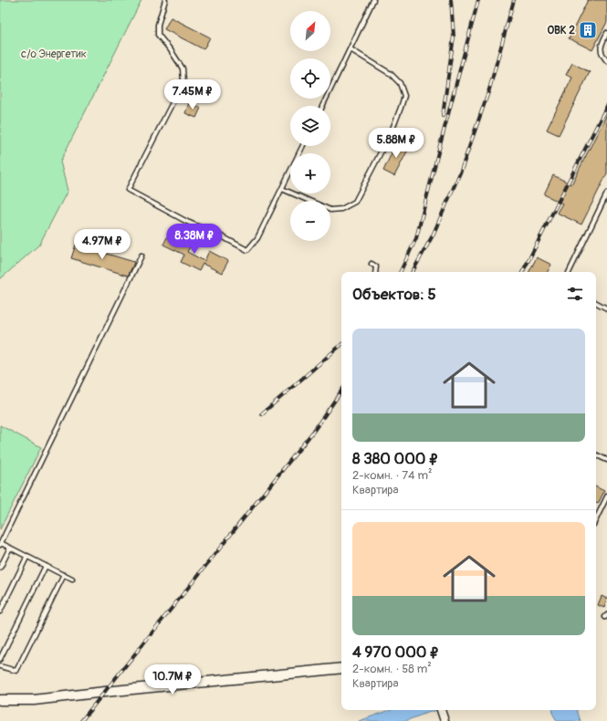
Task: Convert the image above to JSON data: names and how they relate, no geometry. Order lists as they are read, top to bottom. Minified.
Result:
{"parks":["с/о Энергетик"],"places":{"building":["ОВК 2"]},"north":"top right","page":{"map_buttons":["+","−"],"price":["7.45M ₽","5.88M ₽","8.38M ₽","4.97M ₽","10.7M ₽"],"heading":"Объектов: 5","list":[{"name":"8 380 000 ₽","note":"2-комн. · 74 m² · Квартира"},{"name":"4 970 000 ₽","note":"2-комн. · 58 m² · Квартира"}]}}
